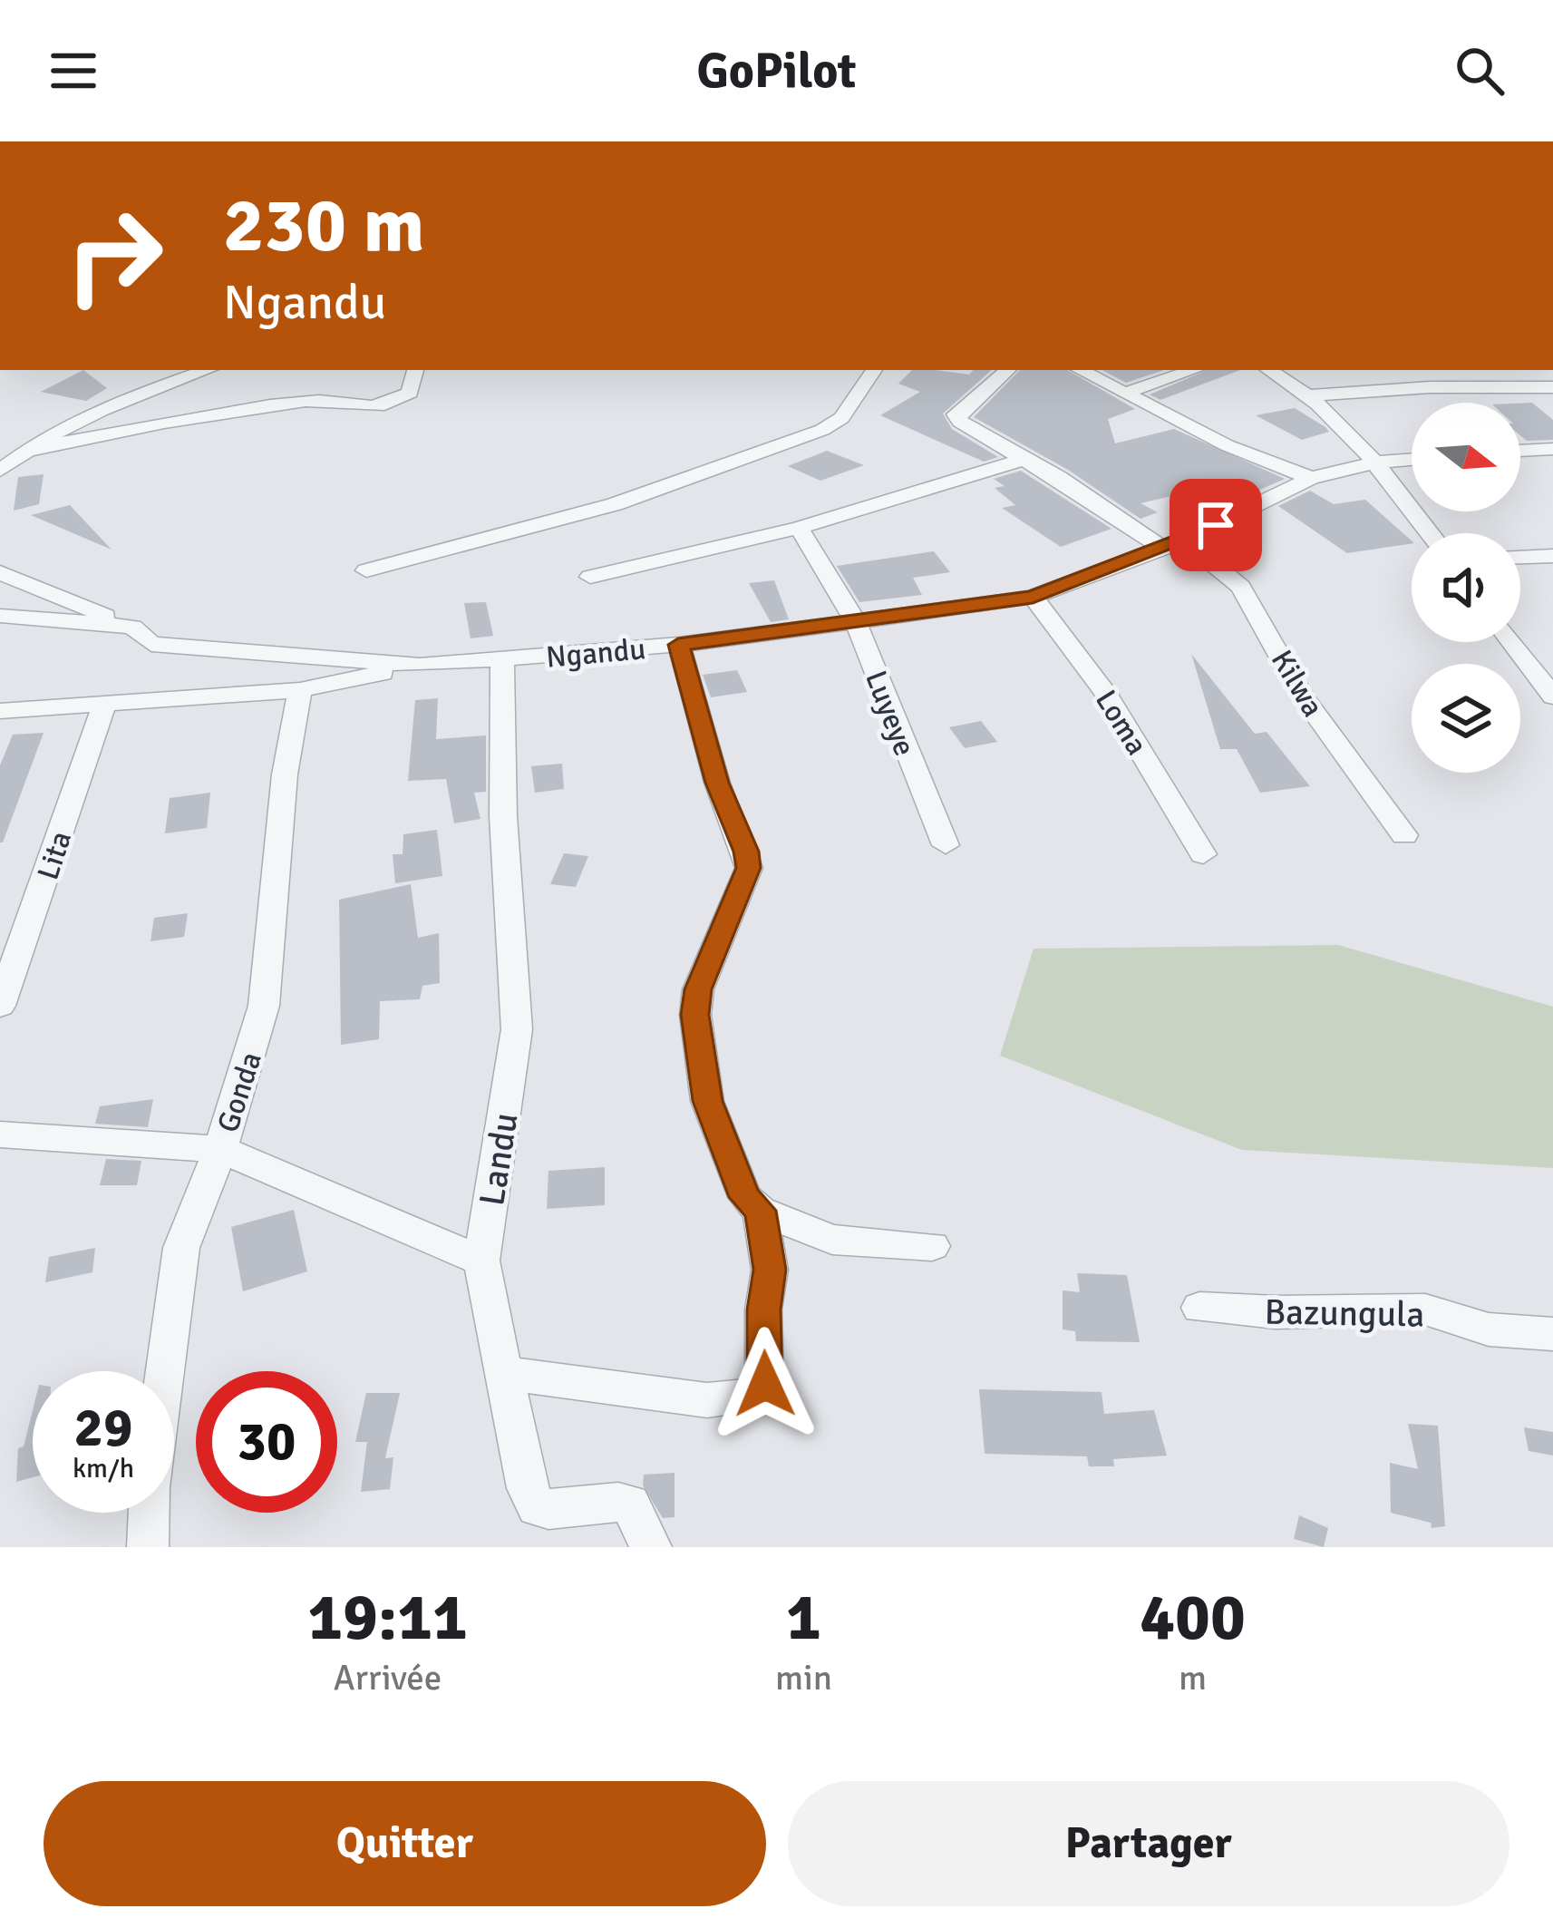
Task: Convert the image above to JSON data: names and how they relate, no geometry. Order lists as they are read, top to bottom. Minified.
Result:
{"streets":{"street":["Ngandu","Kilwa","Luyeye","Loma","Lita","Gonda","Landu","Bazungula"]},"crossings":[["Ngandu","Kilwa"],["Ngandu","Luyeye"],["Ngandu","Loma"],["Ngandu","Landu"]],"north":"right","page":{"header":"GoPilot","turn":["230 m","Ngandu"],"speed":"29 km/h","limit":"30","eta":["19:11","Arrivée","1","min","400","m"],"buttons":["Quitter","Partager"]}}
